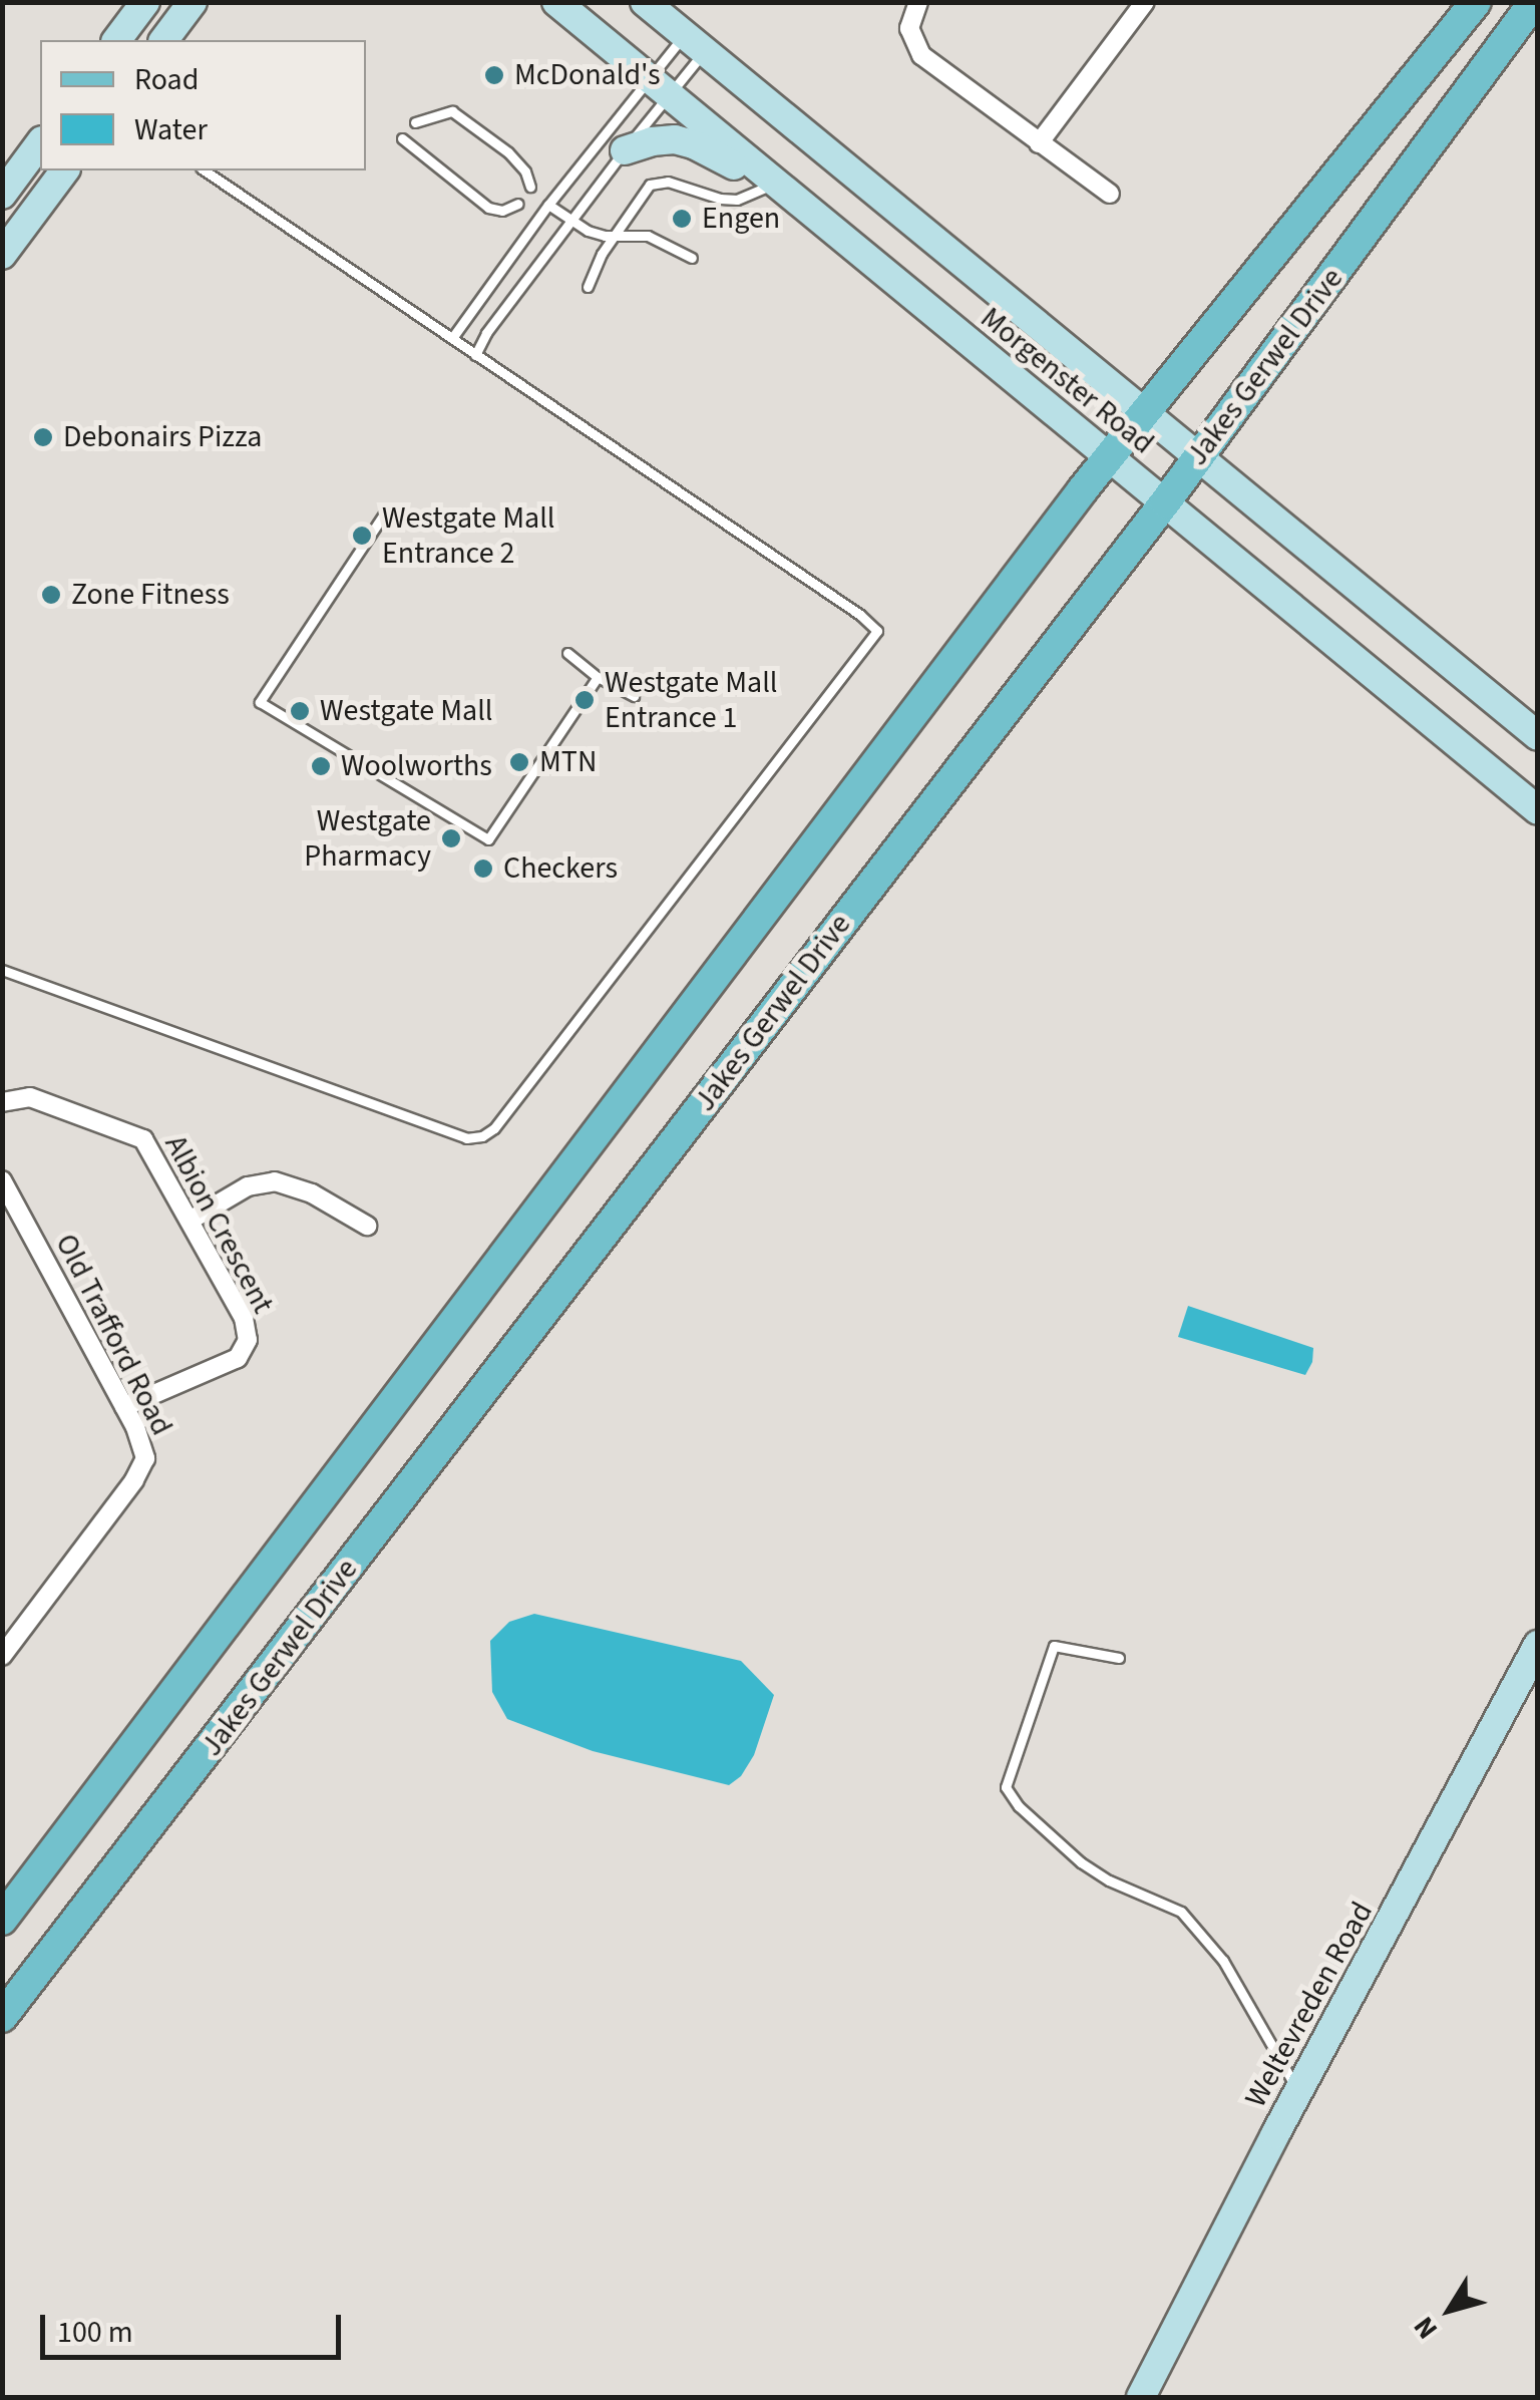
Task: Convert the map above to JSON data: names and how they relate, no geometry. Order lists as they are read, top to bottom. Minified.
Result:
{"streets":{"main road":["Jakes Gerwel Drive"],"street":["Morgenster Road","Albion Crescent","Old Trafford Road","Weltevreden Road"]},"crossings":[["Jakes Gerwel Drive","Morgenster Road"],["Albion Crescent","Old Trafford Road"]],"places":["McDonald's","Engen","Debonairs Pizza","Westgate Mall Entrance 2","Zone Fitness","Westgate Mall Entrance 1","Westgate Mall","MTN","Woolworths","Westgate Pharmacy","Checkers"],"legend":["Road","Water"],"scale_bar":"100 m","north":"bottom left"}
